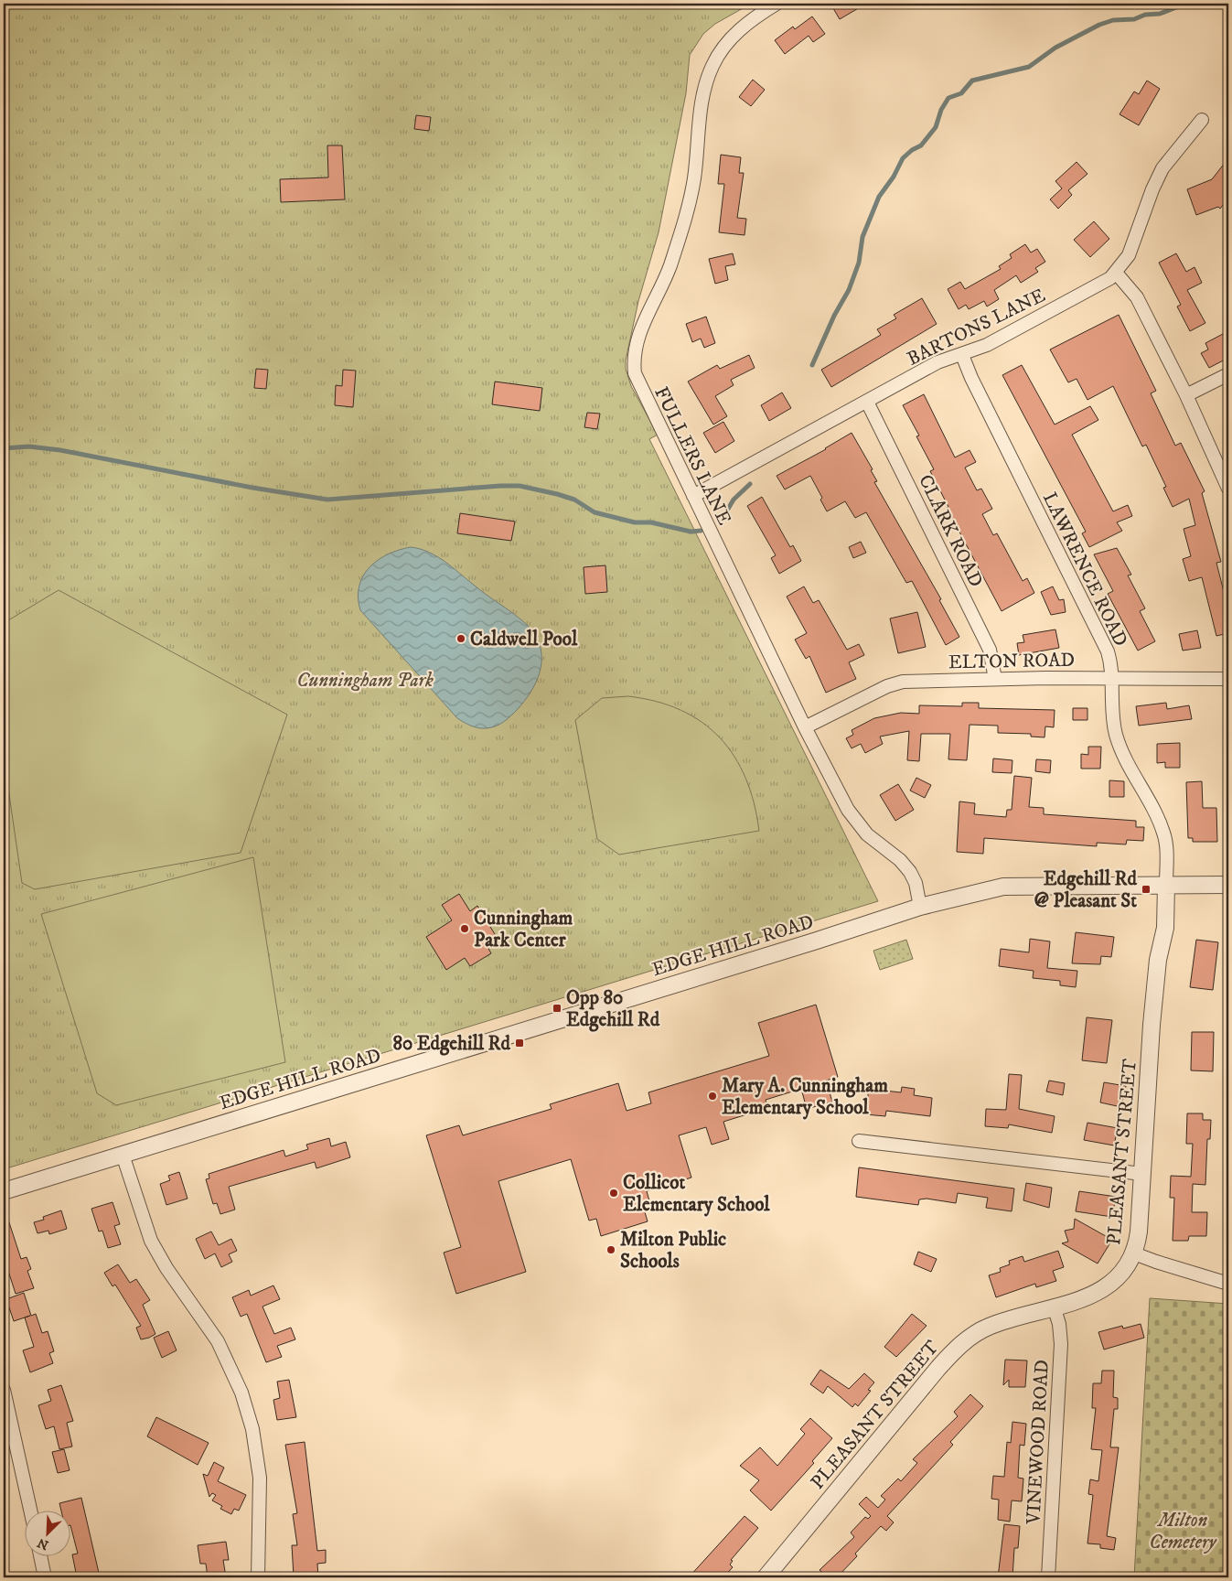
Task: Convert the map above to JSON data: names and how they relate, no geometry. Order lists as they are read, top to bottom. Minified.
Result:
{"streets":{"street":["BARTONS LANE","FULLERS LANE","CLARK ROAD","LAWRENCE ROAD","ELTON ROAD","EDGE HILL ROAD","PLEASANT STREET","VINEWOOD ROAD"]},"crossings":[["BARTONS LANE","FULLERS LANE"],["BARTONS LANE","CLARK ROAD"],["BARTONS LANE","LAWRENCE ROAD"],["FULLERS LANE","ELTON ROAD"],["FULLERS LANE","EDGE HILL ROAD"],["CLARK ROAD","ELTON ROAD"],["LAWRENCE ROAD","ELTON ROAD"],["LAWRENCE ROAD","EDGE HILL ROAD"],["LAWRENCE ROAD","PLEASANT STREET"],["EDGE HILL ROAD","PLEASANT STREET"],["PLEASANT STREET","VINEWOOD ROAD"]],"parks":["Cunningham Park","Milton Cemetery"],"places":{"other":["Caldwell Pool","Cunningham Park Center","Mary A. Cunningham Elementary School","Collicot Elementary School","Milton Public Schools"],"transit":["Edgehill Rd @ Pleasant St","Opp 80 Edgehill Rd","80 Edgehill Rd"]},"north":"bottom left"}
